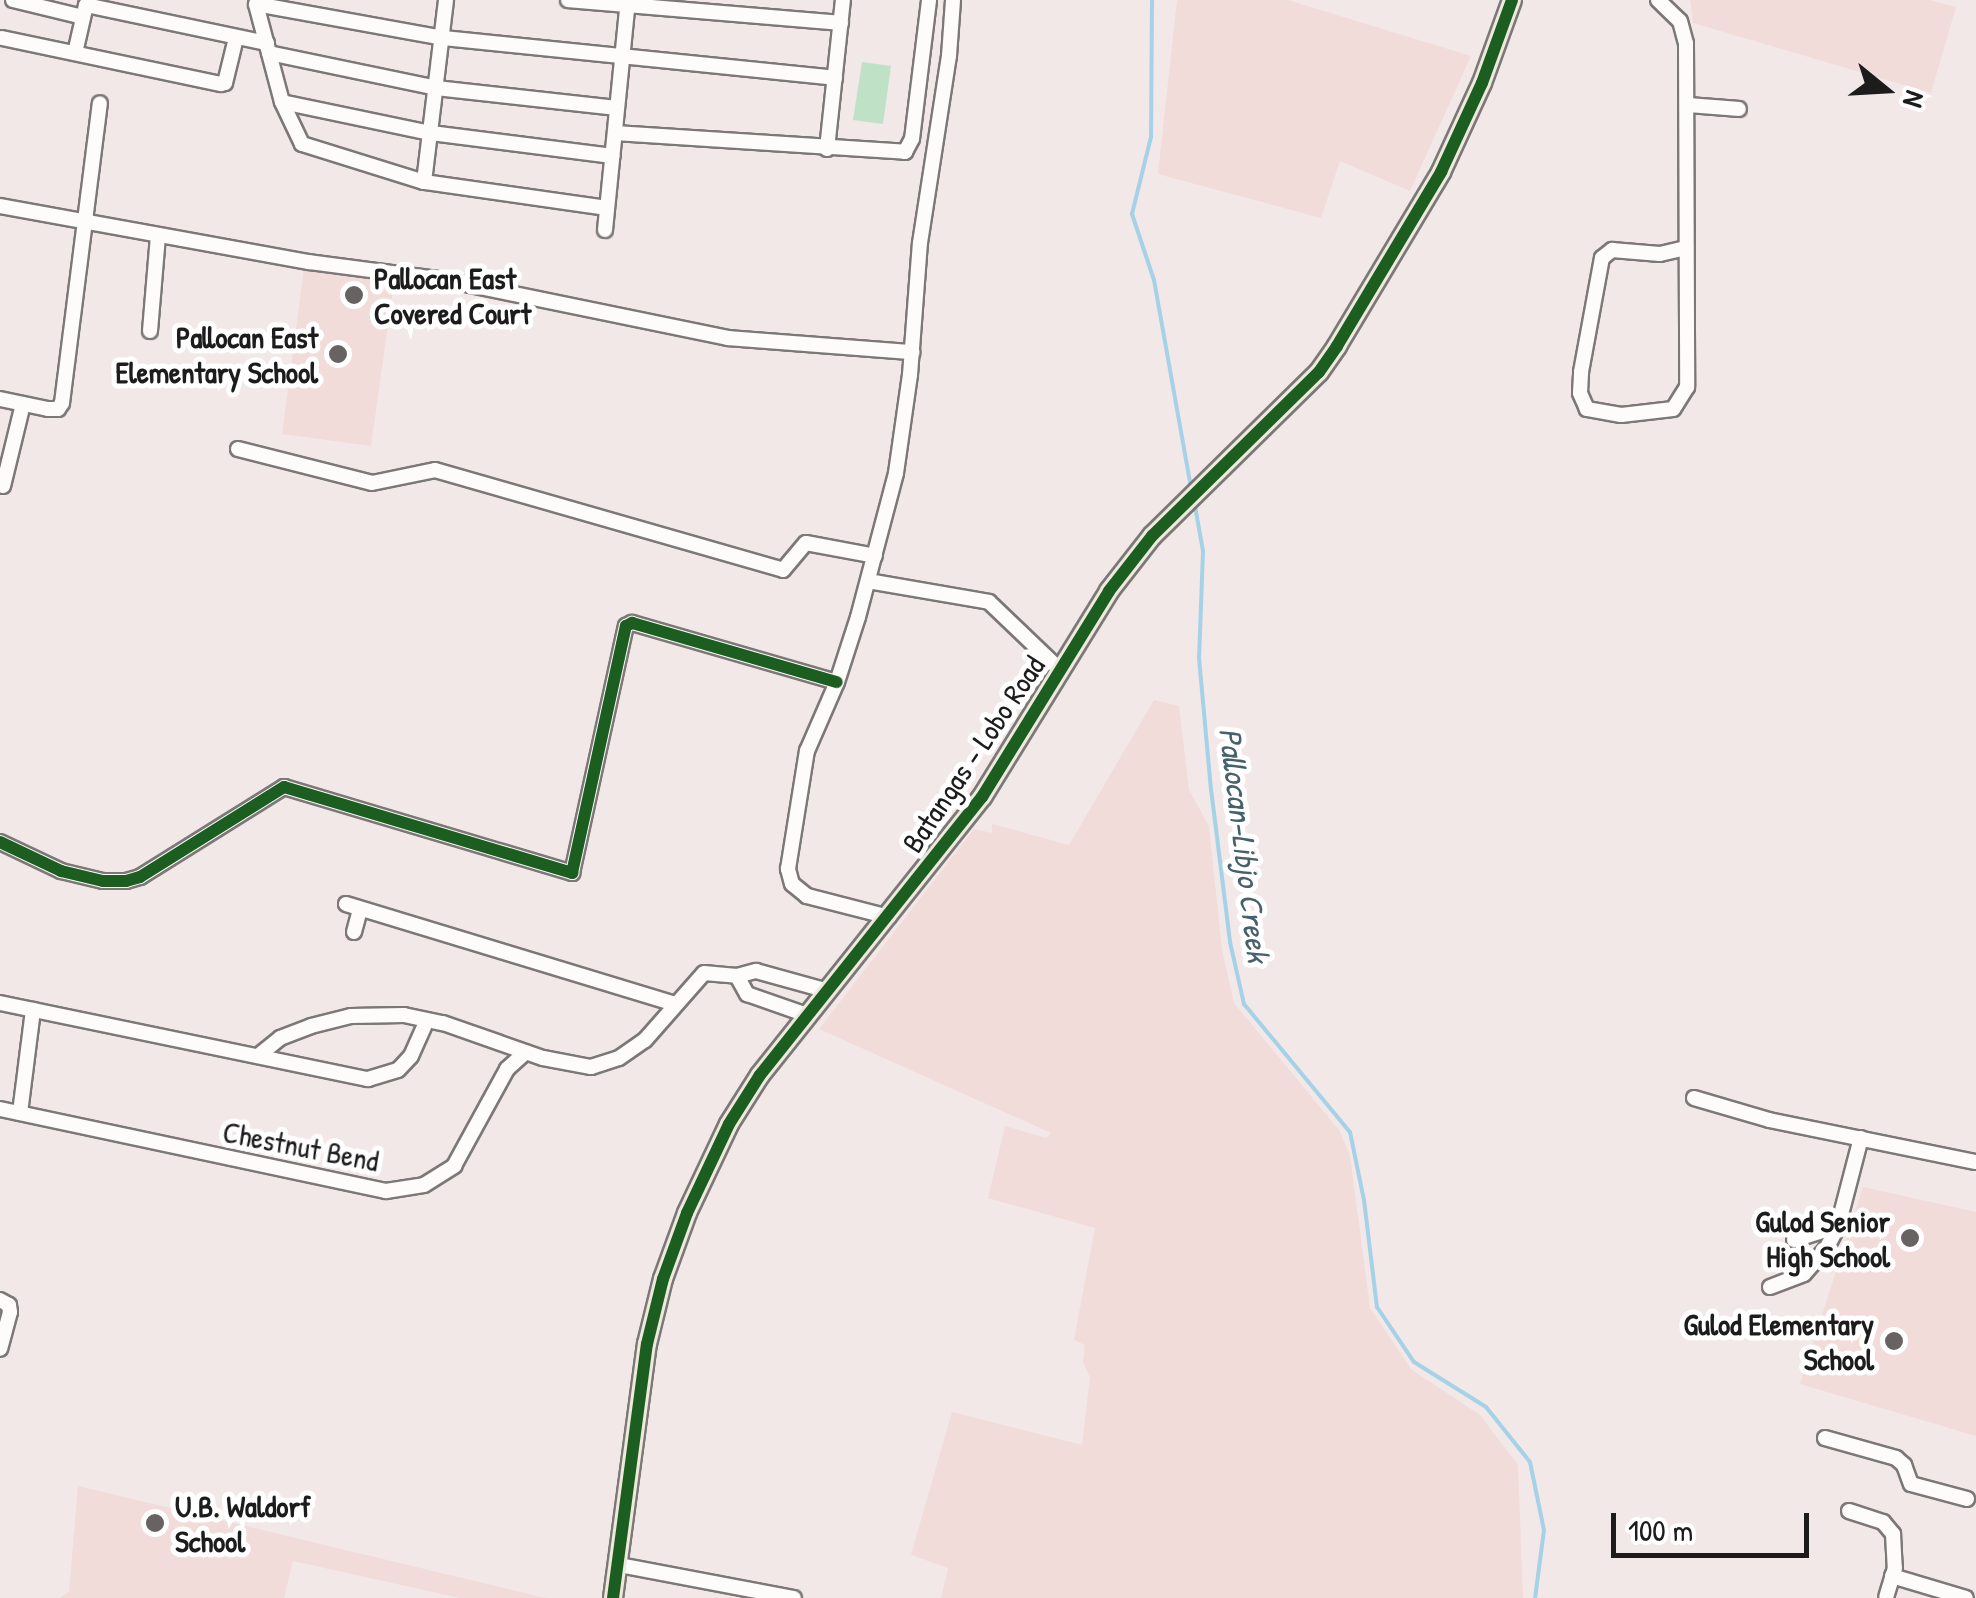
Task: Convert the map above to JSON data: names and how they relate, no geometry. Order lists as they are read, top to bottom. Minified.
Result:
{"streets":{"main road":["Batangas - Lobo Road"],"street":["Chestnut Bend"]},"water":["Pallocan-Libjo Creek"],"places":["Pallocan East Covered Court","Pallocan East Elementary School","Gulod Senior High School","Gulod Elementary School","U.B. Waldorf School"],"scale_bar":"100 m","north":"right"}
